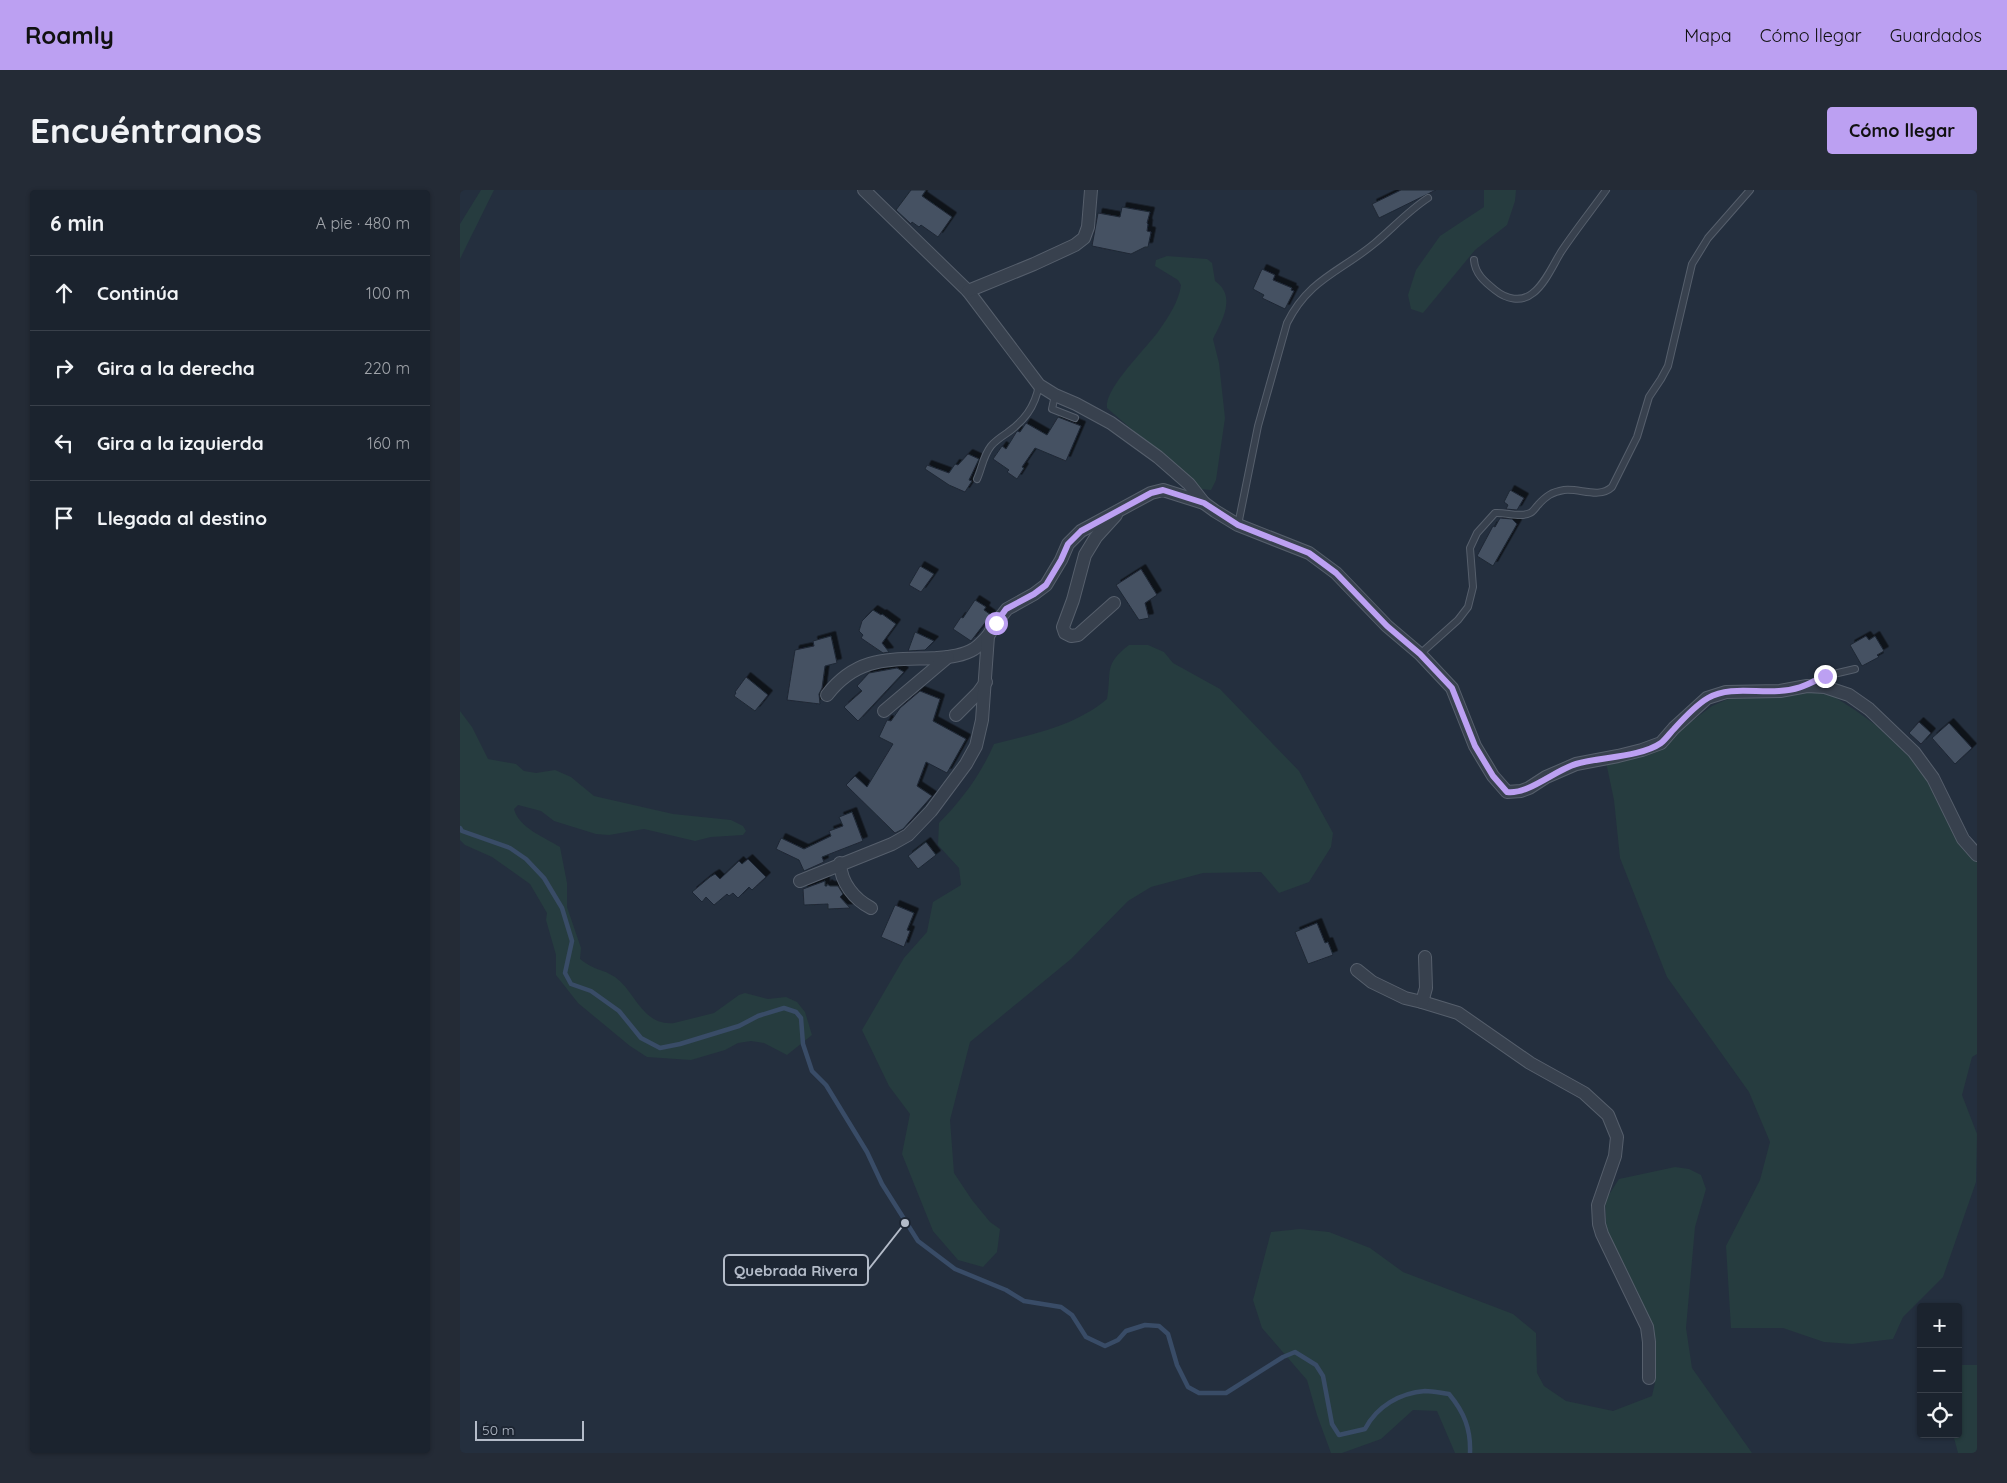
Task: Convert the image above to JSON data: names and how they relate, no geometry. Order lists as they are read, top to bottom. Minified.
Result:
{"places":["Quebrada Rivera"],"scale_bar":"50 m","page":{"header":"Roamly","nav":["Mapa","Cómo llegar","Guardados"],"buttons":"Cómo llegar","title":"Encuéntranos","heading":["6 min","A pie · 480 m"],"list":[["Continúa","100 m"],["Gira a la derecha","220 m"],["Gira a la izquierda","160 m"],"Llegada al destino"],"map_buttons":["+","−"],"scale":"50 m"}}
